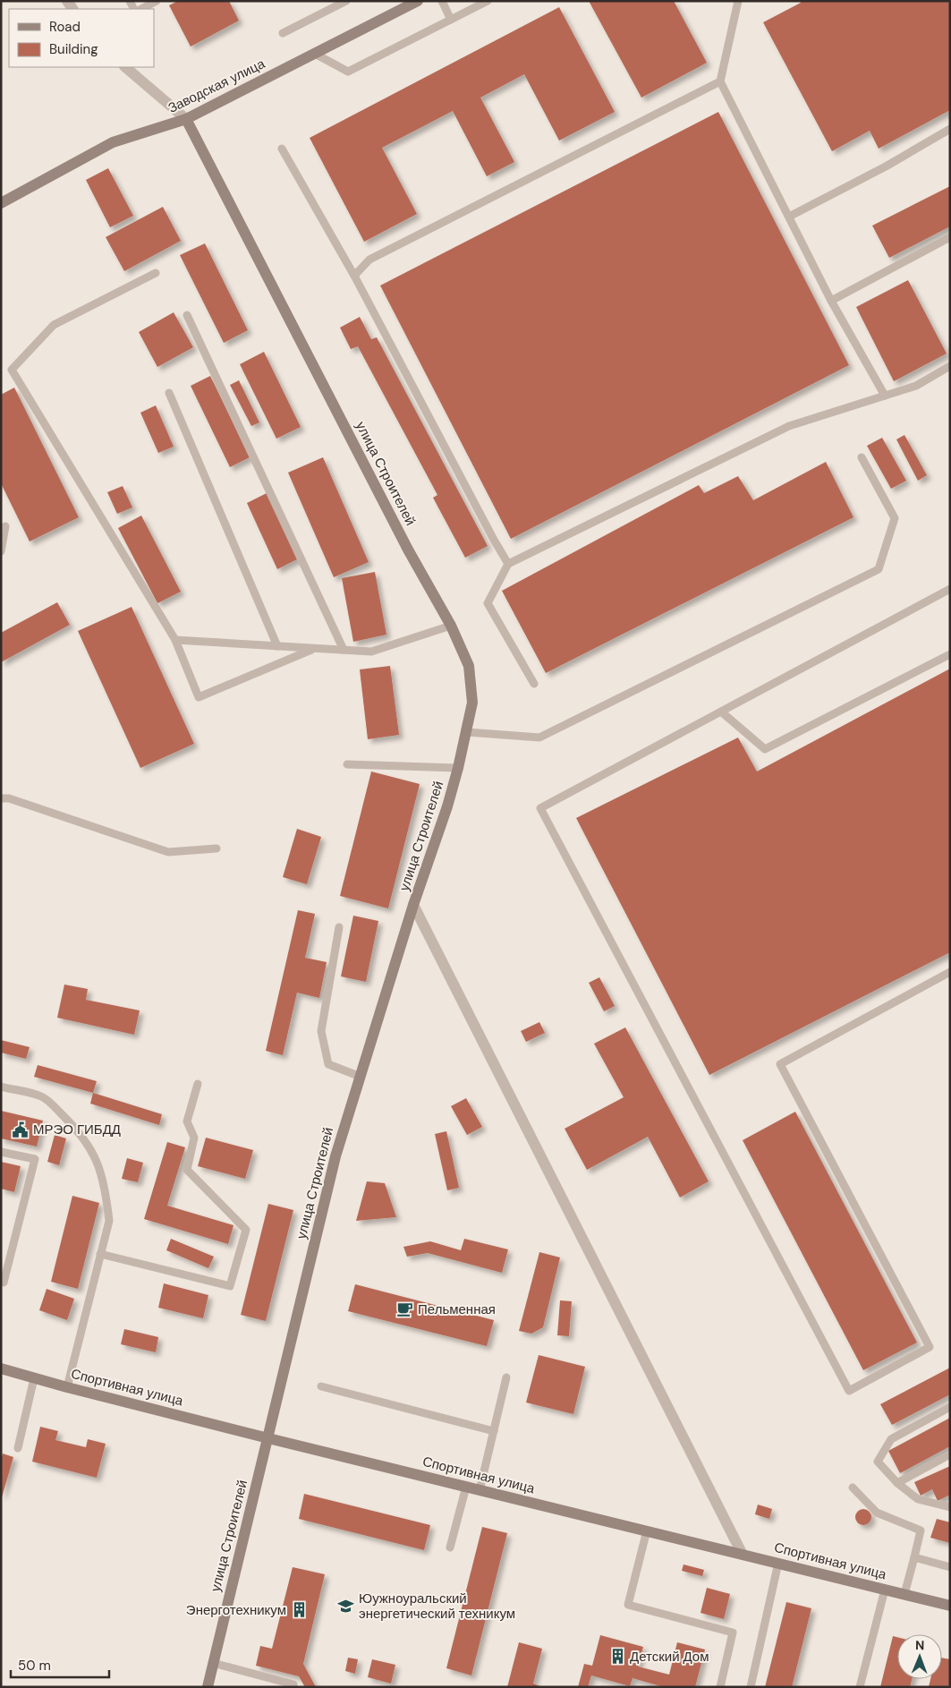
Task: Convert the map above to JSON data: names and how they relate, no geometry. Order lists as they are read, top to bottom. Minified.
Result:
{"streets":{"street":["Заводская улица","улица Строителей","Спортивная улица"]},"crossings":[["Заводская улица","улица Строителей"],["улица Строителей","Спортивная улица"]],"places":{"public building":["МРЭО ГИБДД"],"cafe":["Пельменная"],"school or university":["Юужноуральский энергетический техникум"],"building":["Энерготехникум","Детский Дом"]},"legend":["Road","Building"],"scale_bar":"50 m","north":"top"}
